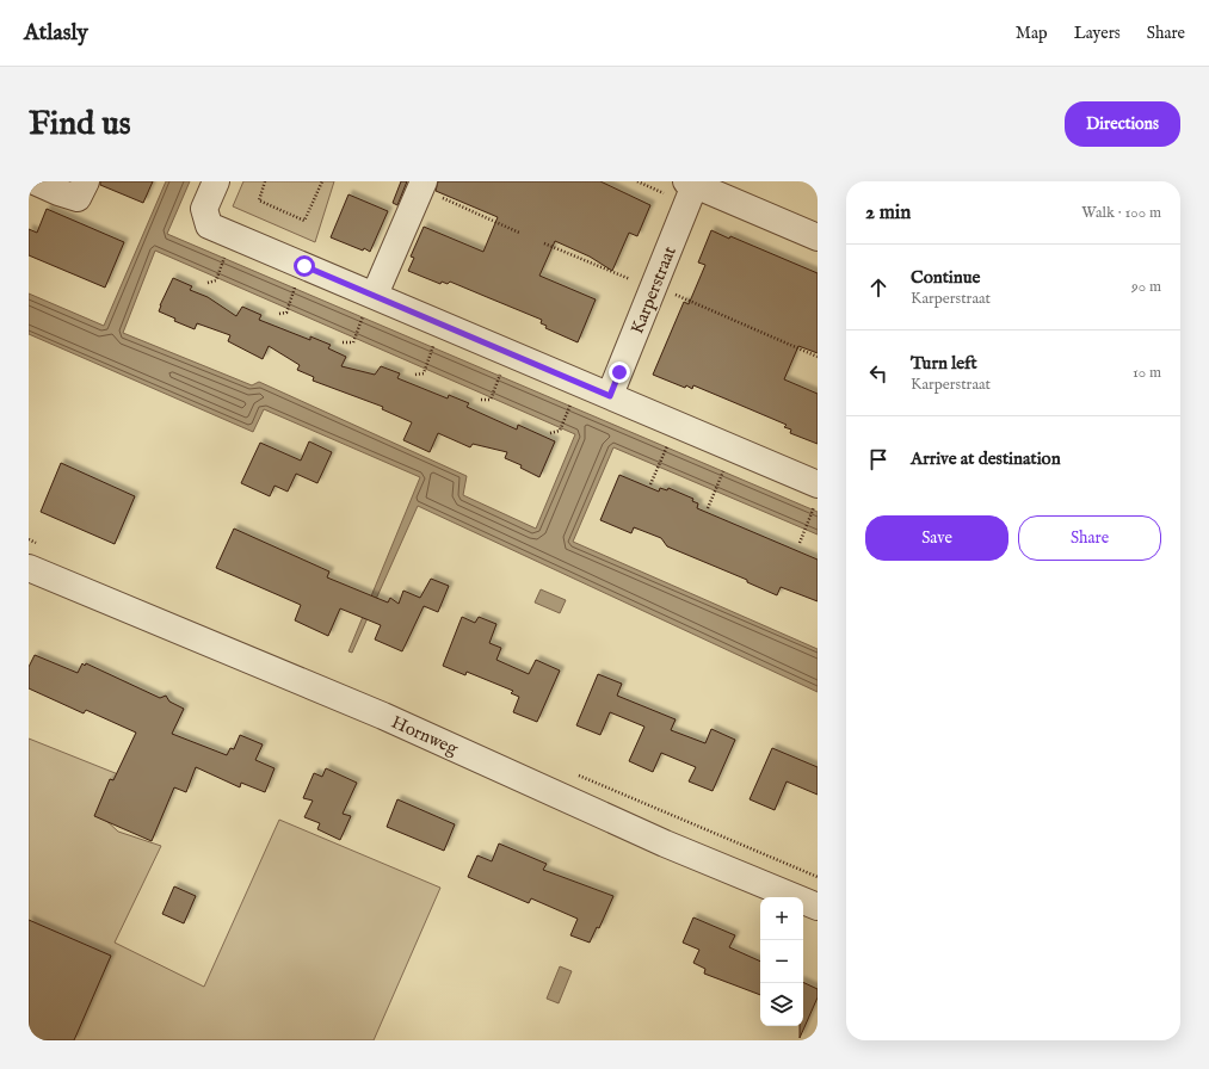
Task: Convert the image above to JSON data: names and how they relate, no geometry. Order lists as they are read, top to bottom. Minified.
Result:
{"streets":{"street":["Karperstraat","Hornweg"]},"page":{"header":"Atlasly","nav":["Map","Layers","Share"],"buttons":["Directions",["Save","Share"]],"title":"Find us","heading":["2 min","Walk · 100 m"],"list":[["Continue","Karperstraat","90 m"],["Turn left","Karperstraat","10 m"],"Arrive at destination"],"map_buttons":["+","−"]}}
